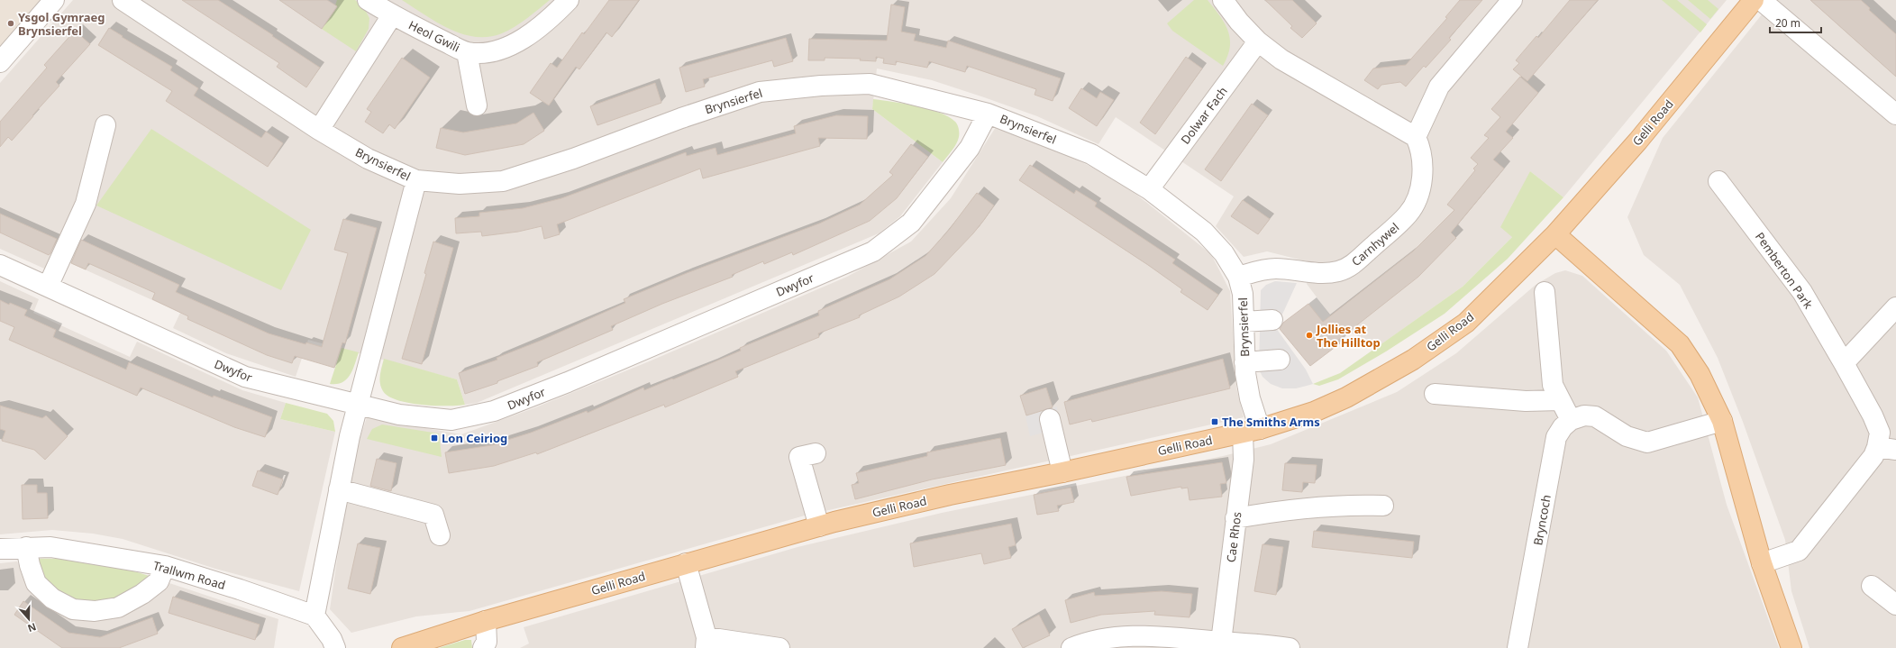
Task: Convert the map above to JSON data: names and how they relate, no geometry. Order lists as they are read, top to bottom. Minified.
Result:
{"streets":{"main road":["Gelli Road"],"street":["Heol Gwili","Brynsierfel","Dolwar Fach","Carnhywel","Pemberton Park","Dwyfor","Bryncoch","Cae Rhos","Trallwm Road"]},"crossings":[["Brynsierfel","Dolwar Fach"],["Brynsierfel","Gelli Road"],["Brynsierfel","Carnhywel"],["Brynsierfel","Dwyfor"],["Brynsierfel","Cae Rhos"],["Gelli Road","Cae Rhos"]],"places":{"other":["Ysgol Gymraeg Brynsierfel","Jollies at The Hilltop"],"transit":["The Smiths Arms","Lon Ceiriog"]},"scale_bar":"20 m","north":"bottom"}
